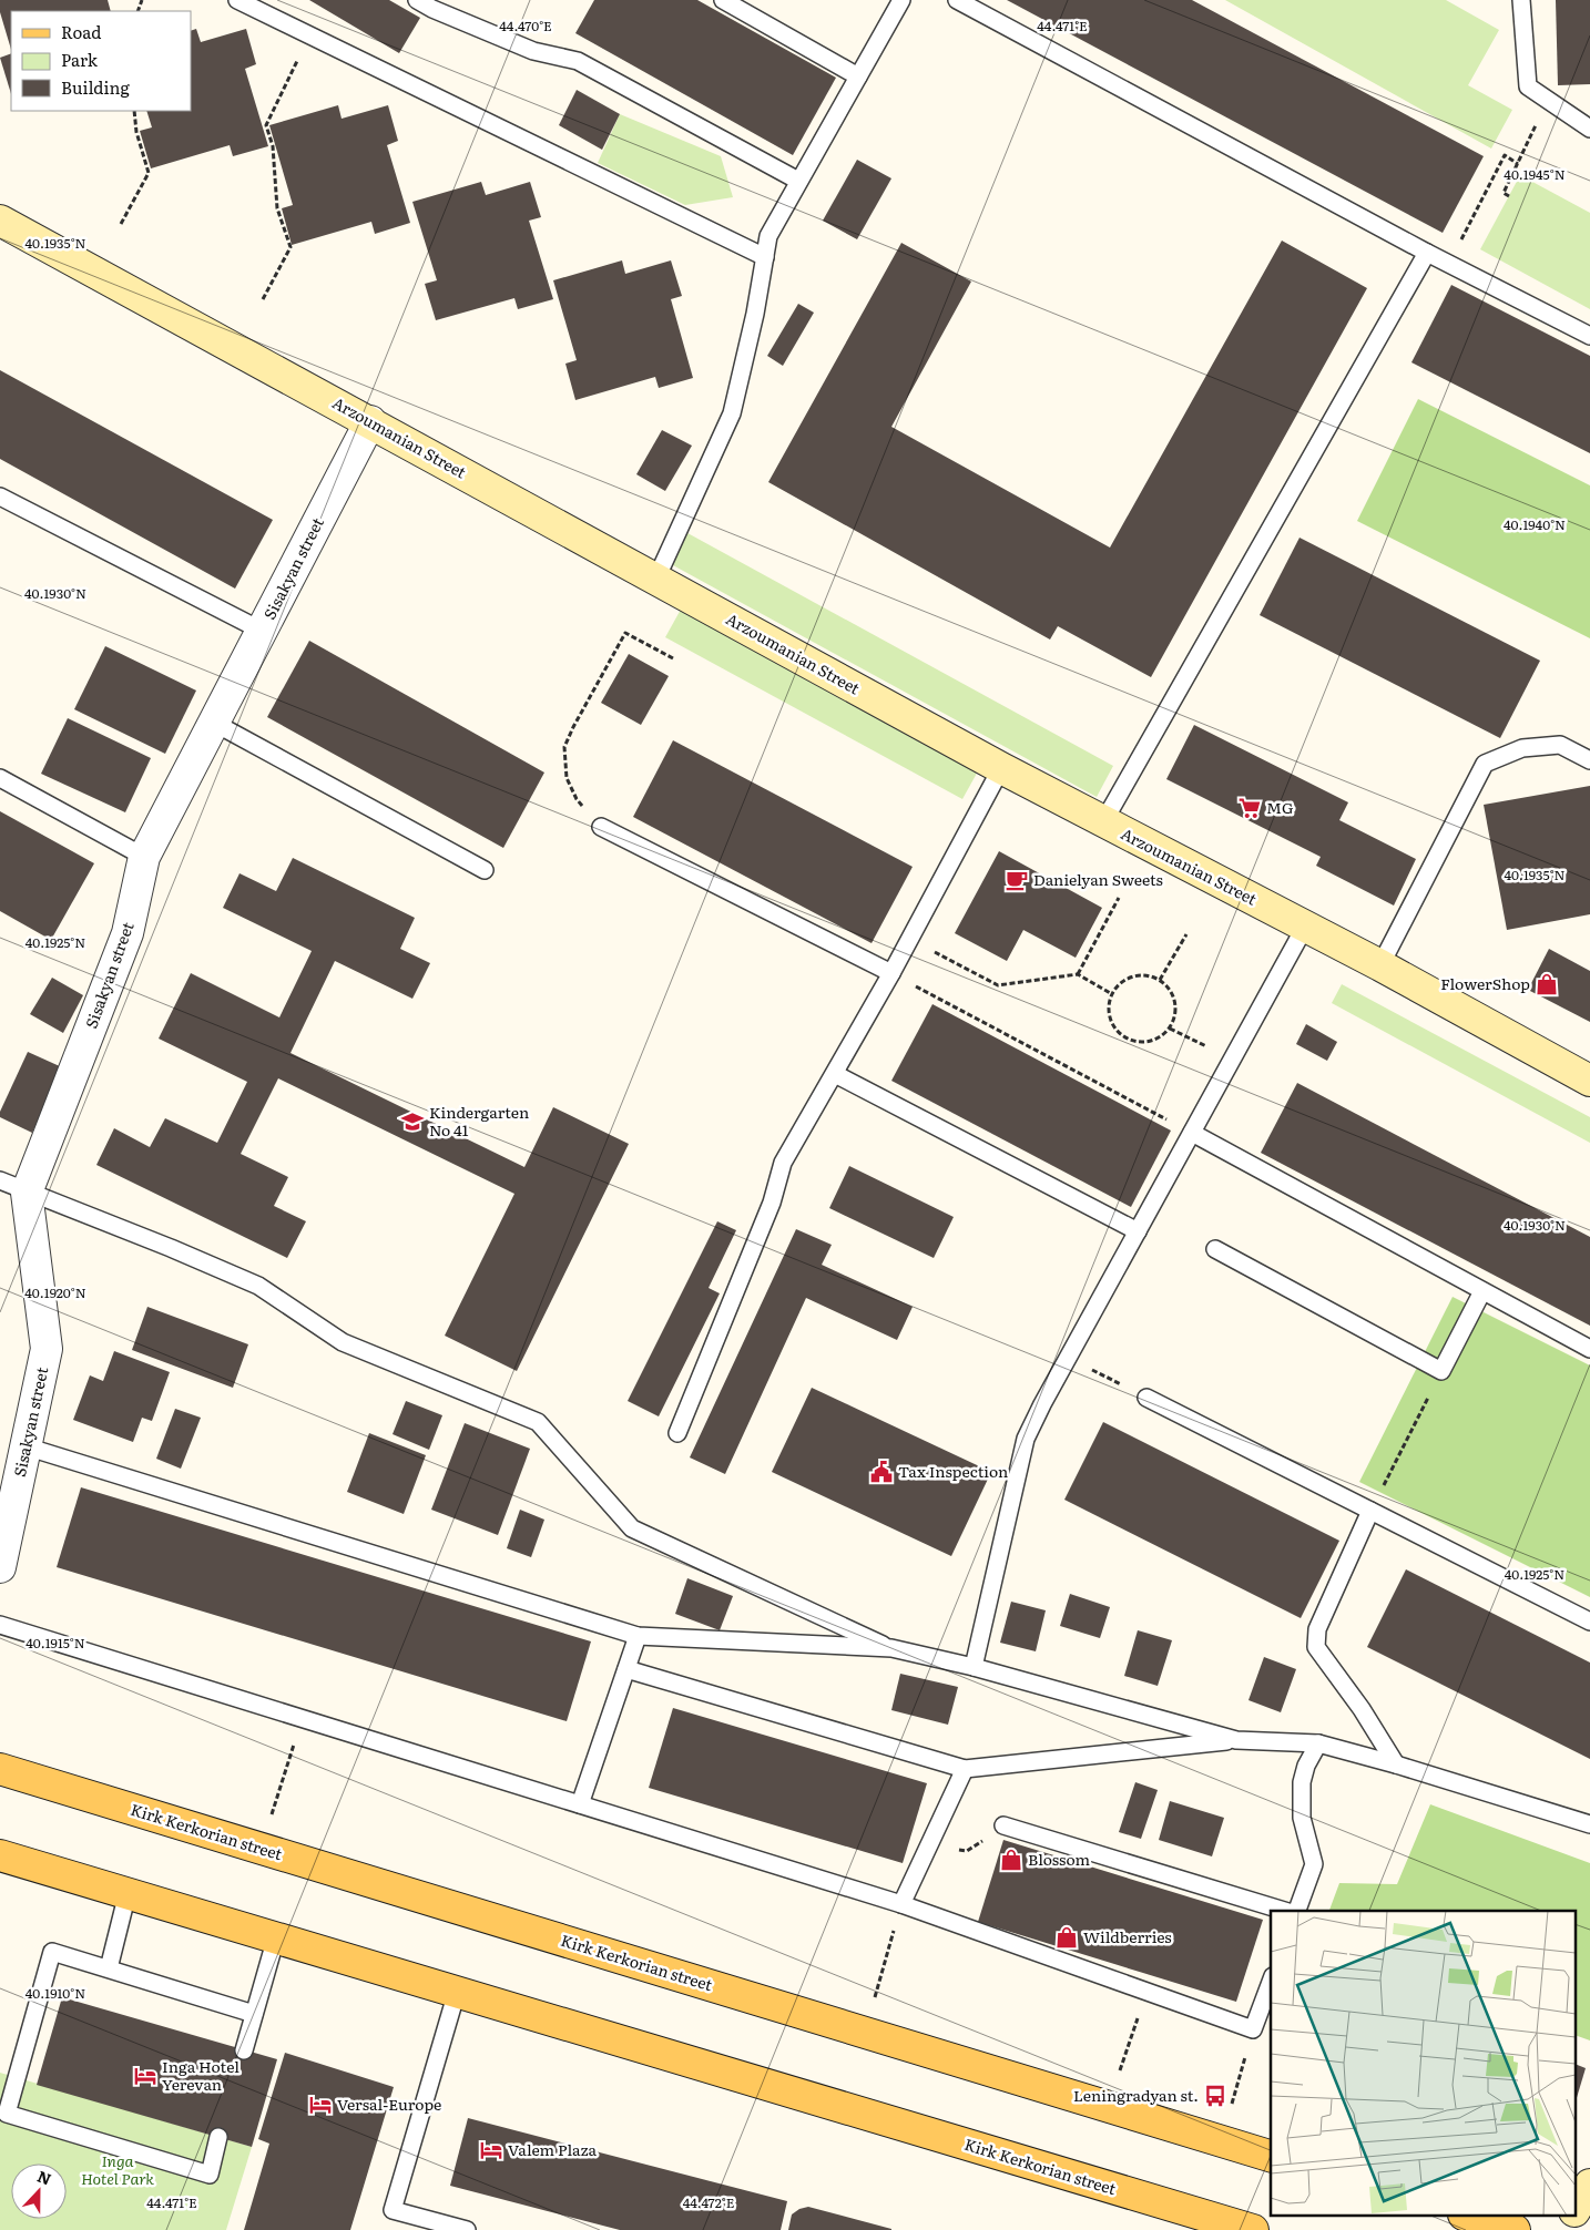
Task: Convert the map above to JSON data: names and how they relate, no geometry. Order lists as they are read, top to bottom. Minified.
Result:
{"streets":{"main road":["Arzoumanian Street","Kirk Kerkorian street"],"street":["Sisakyan street"]},"crossings":[["Arzoumanian Street","Sisakyan street"]],"parks":["Inga Hotel Park"],"places":{"supermarket":["MG"],"cafe":["Danielyan Sweets"],"shop":["FlowerShop","Blossom","Wildberries"],"school or university":["Kindergarten No 41"],"public building":["Tax Inspection"],"hotel":["Inga Hotel Yerevan","Versal-Europe","Valem Plaza"],"bus stop":["Leningradyan st."]},"legend":["Road","Park","Building"],"north":"top","coordinates":["44.471°E","44.470°E","40.1945°N","40.1935°N","40.1940°N","40.1930°N","40.1925°N","40.1920°N","40.1915°N","40.1910°N","44.472°E"]}
